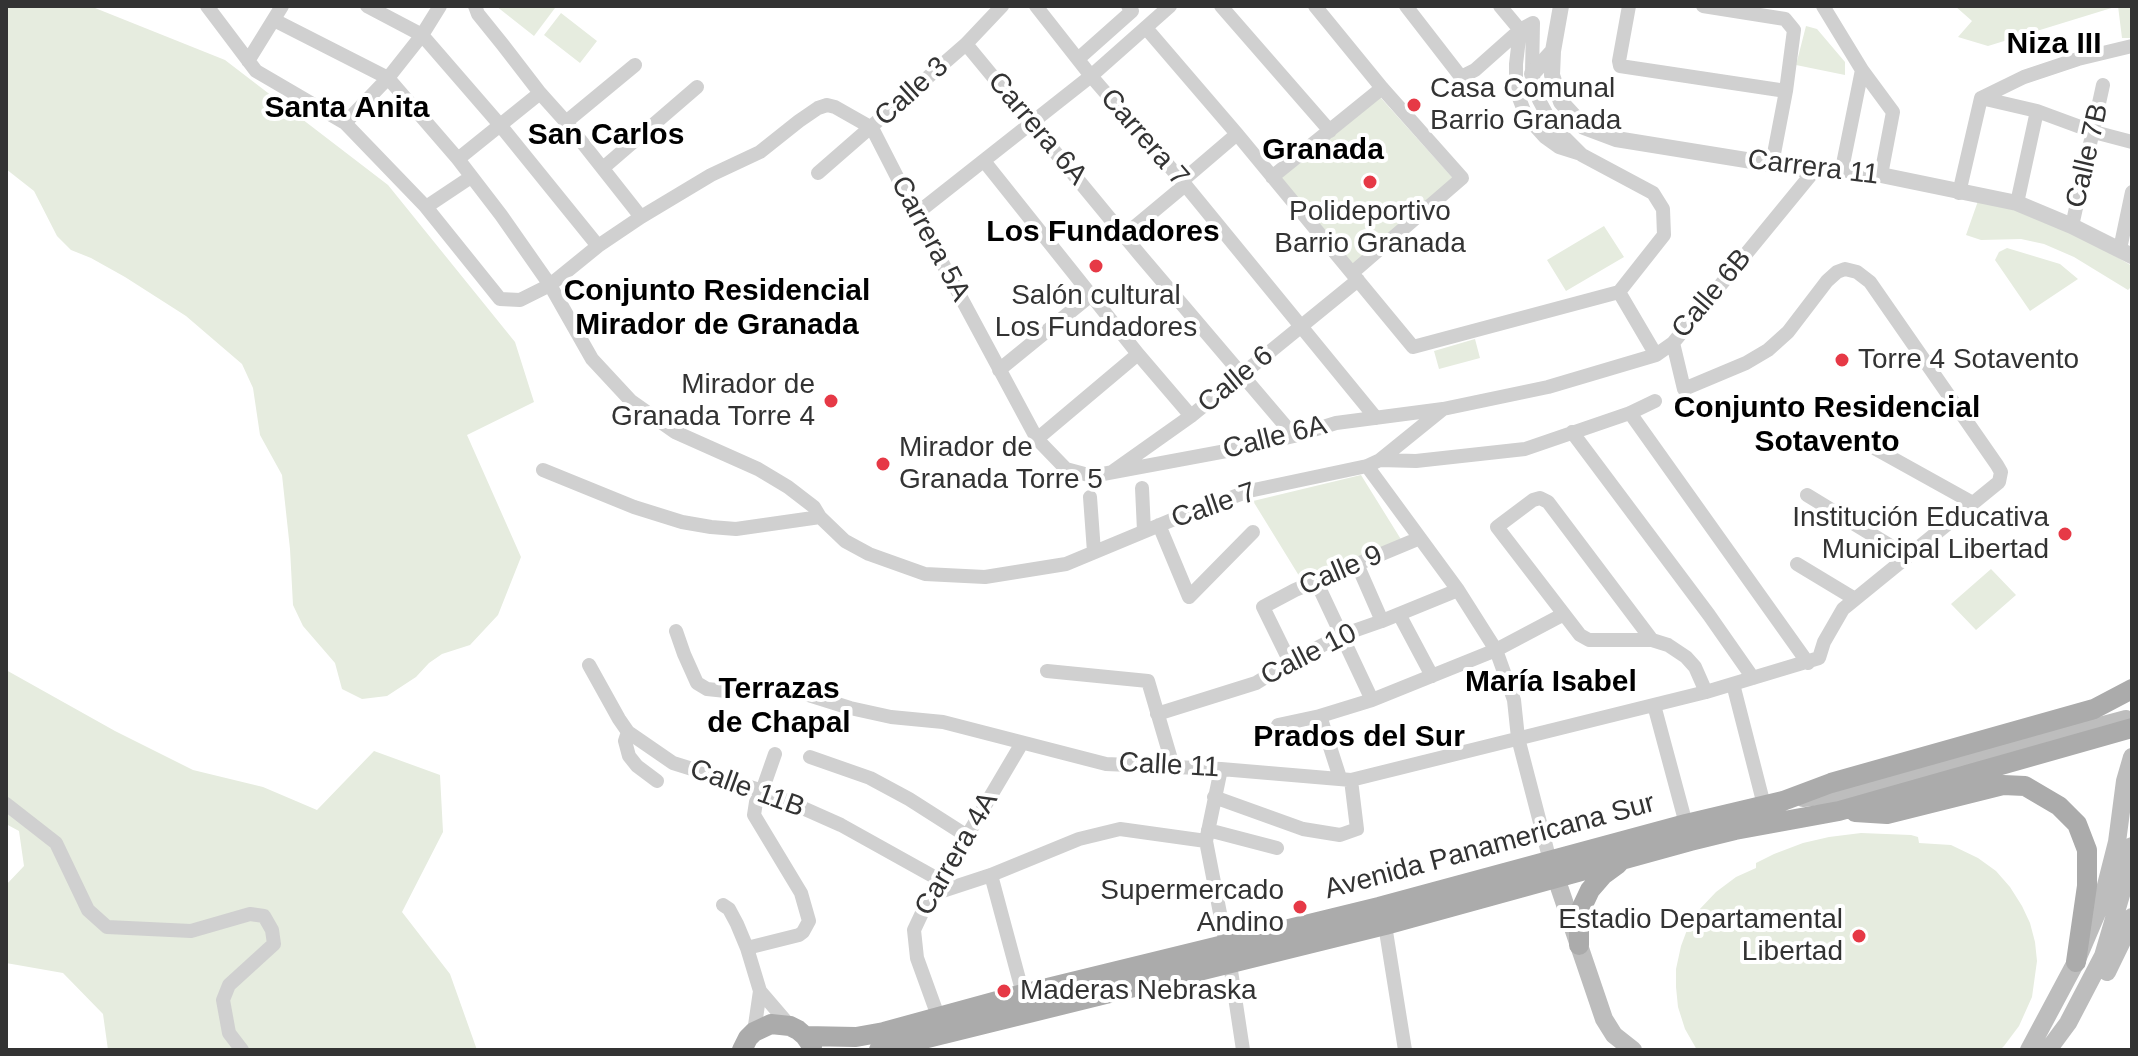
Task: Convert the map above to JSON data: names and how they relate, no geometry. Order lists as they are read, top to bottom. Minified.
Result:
{"streets":{"main road":["Avenida Panamericana Sur"],"street":["Calle 3","Carrera 6A","Carrera 7","Calle 7B","Carrera 11","Carrera 5A","Calle 6B","Calle 6","Calle 6A","Calle 7","Calle 9","Calle 10","Calle 11","Calle 11B","Carrera 4A"]},"crossings":[["Calle 3","Carrera 6A"],["Calle 3","Carrera 5A"],["Carrera 6A","Calle 6"],["Carrera 6A","Calle 6A"],["Carrera 7","Calle 6"],["Carrera 7","Calle 6A"],["Calle 7B","Carrera 11"],["Carrera 11","Calle 6B"],["Carrera 5A","Calle 6"],["Carrera 5A","Calle 6A"],["Calle 6B","Calle 6A"],["Calle 6","Calle 6A"],["Calle 9","Calle 10"],["Calle 11","Carrera 4A"],["Calle 11B","Carrera 4A"],["Avenida Panamericana Sur","Carrera 4A"]],"districts":["Niza III","Santa Anita","San Carlos","Granada","Los Fundadores","Conjunto Residencial Mirador de Granada","Conjunto Residencial Sotavento","María Isabel","Terrazas de Chapal","Prados del Sur"],"places":["Casa Comunal Barrio Granada","Polideportivo Barrio Granada","Salón cultural Los Fundadores","Torre 4 Sotavento","Mirador de Granada Torre 4","Mirador de Granada Torre 5","Institución Educativa Municipal Libertad","Supermercado Andino","Estadio Departamental Libertad","Maderas Nebraska"]}
